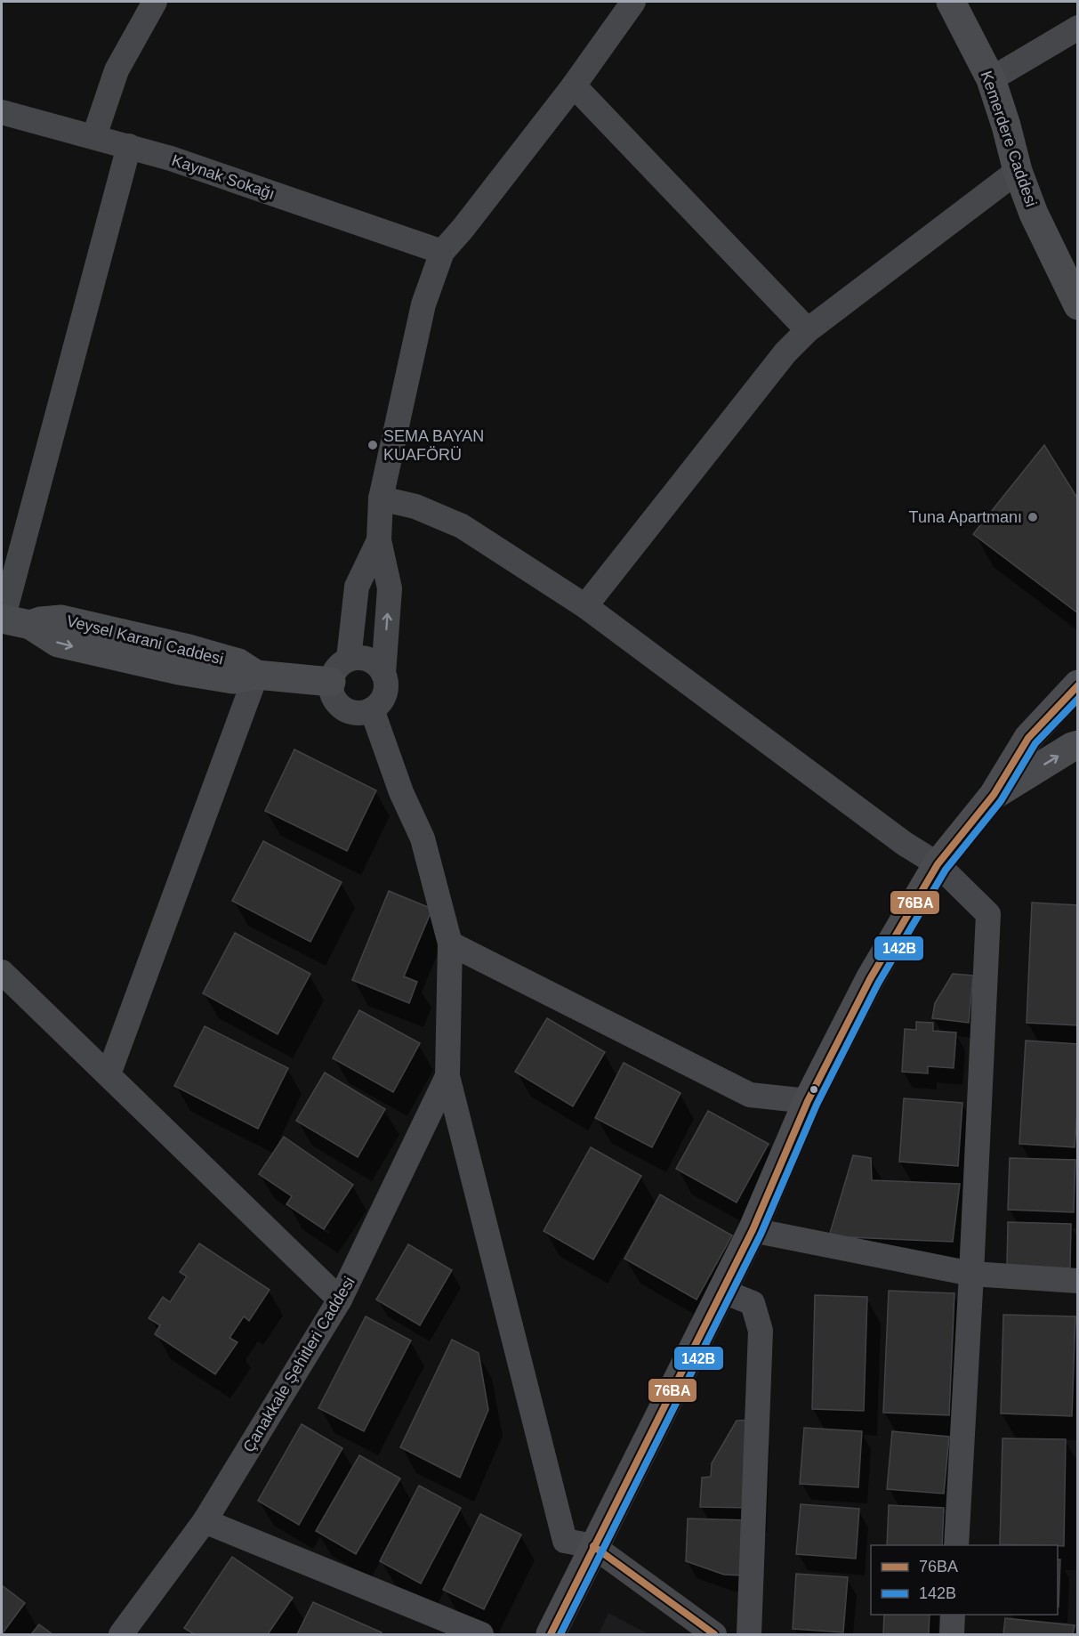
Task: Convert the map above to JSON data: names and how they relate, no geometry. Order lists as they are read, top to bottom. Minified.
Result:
{"streets":{"main road":["Kemerdere Caddesi","Veysel Karani Caddesi"],"street":["Kaynak Sokağı","Çanakkale Şehitleri Caddesi"]},"places":["SEMA BAYAN KUAFÖRÜ","Tuna Apartmanı"],"lines":["transit line 76BA","transit line 142B"],"legend":["76BA","142B"]}
